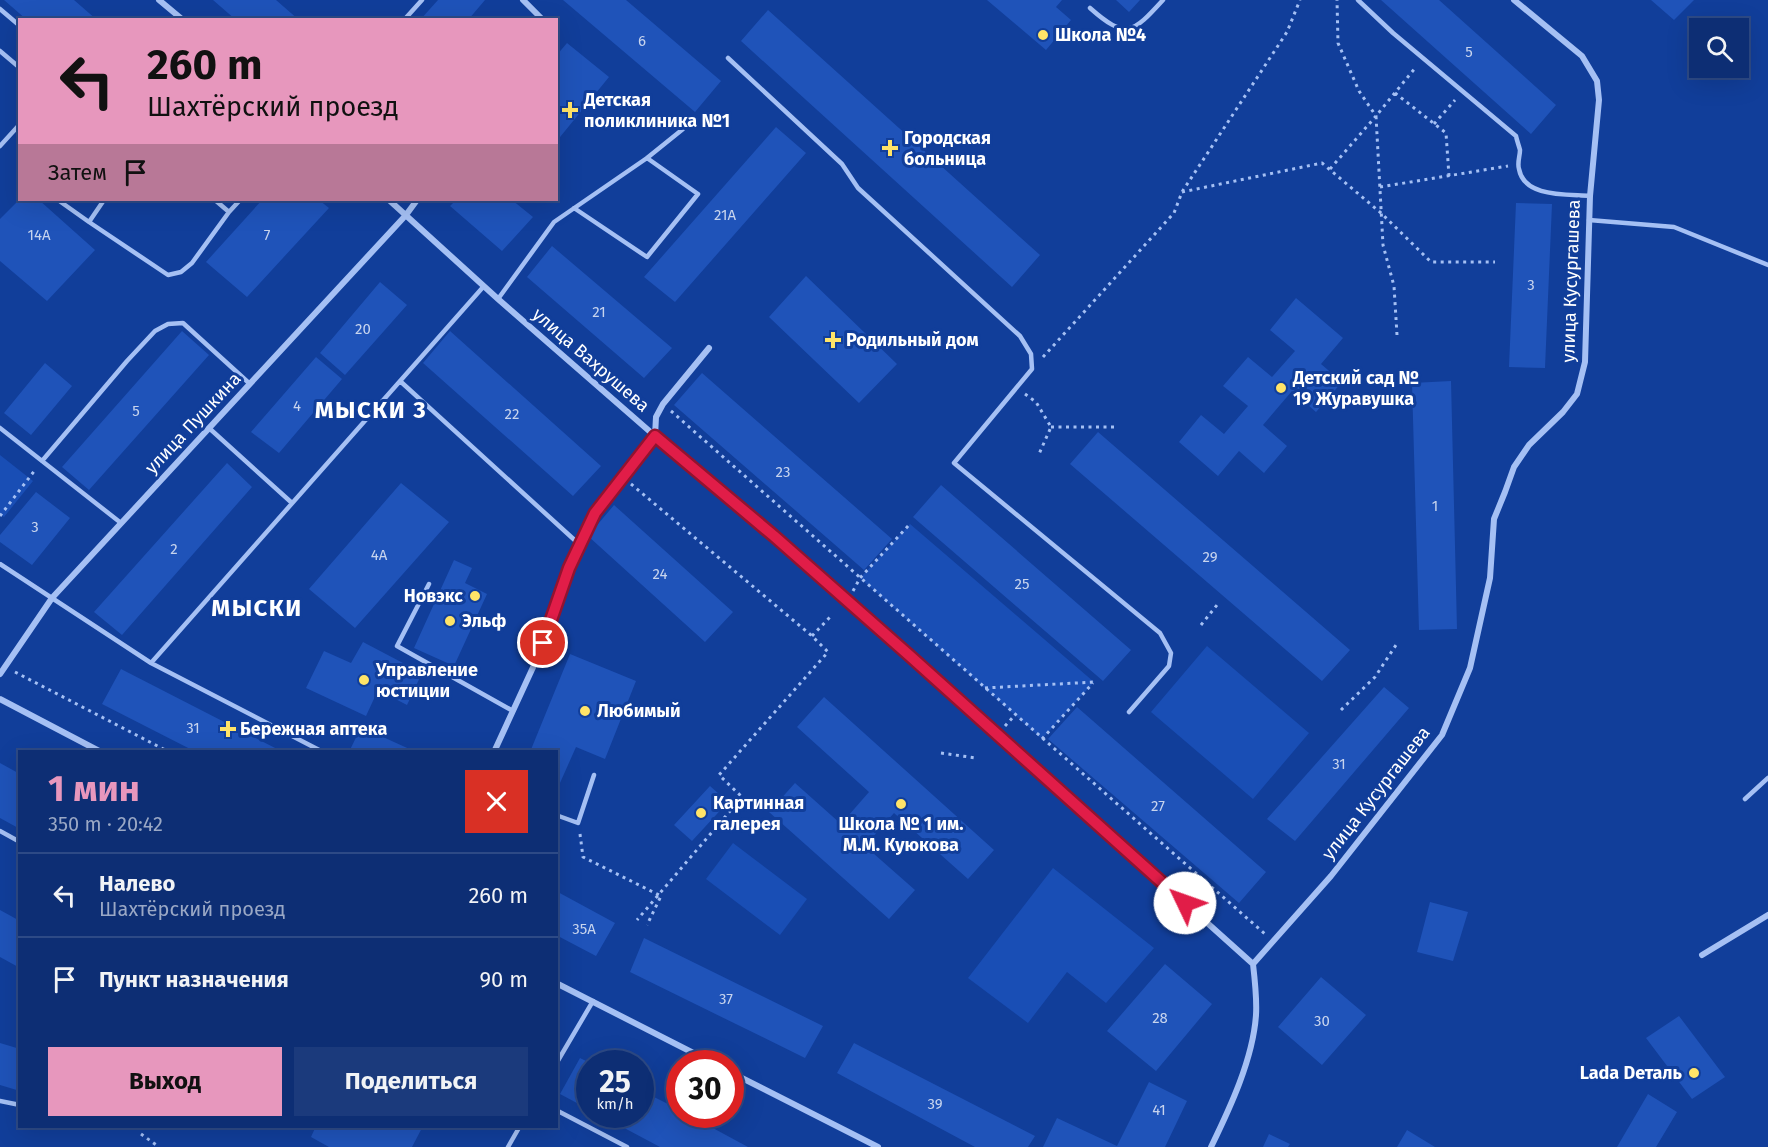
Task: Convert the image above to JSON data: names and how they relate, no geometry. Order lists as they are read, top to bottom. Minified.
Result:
{"streets":{"street":["улица Кусургашева","улица Вахрушева","улица Пушкина"]},"crossings":[["улица Кусургашева","улица Вахрушева"],["улица Вахрушева","улица Пушкина"]],"districts":["МЫСКИ 3","МЫСКИ"],"places":{"other":["Школа №4","Детский сад № 19 Журавушка","Новэкс","Эльф","Управление юстиции","Любимый","Школа № 1 им. М.М. Куюкова","Картинная галерея","Lada Dеталь"],"health":["Детская поликлиника №1","Городская больница","Родильный дом","Бережная аптека"]},"house_numbers":["6","5","21А","14А","7","3","21","20","4","5","22","23","1","3","2","4А","29","24","25","31","31","27","35А","37","28","30","39","41"],"page":{"turn":["260 m","Шахтёрский проезд"],"then":"Затем","heading":["1 мин","350 m · 20:42"],"list":[{"name":"Налево","note":"Шахтёрский проезд","value":"260 m"},{"name":"Пункт назначения","value":"90 m"}],"buttons":["Выход","Поделиться"],"speed":"25 km/h","limit":"30"}}
